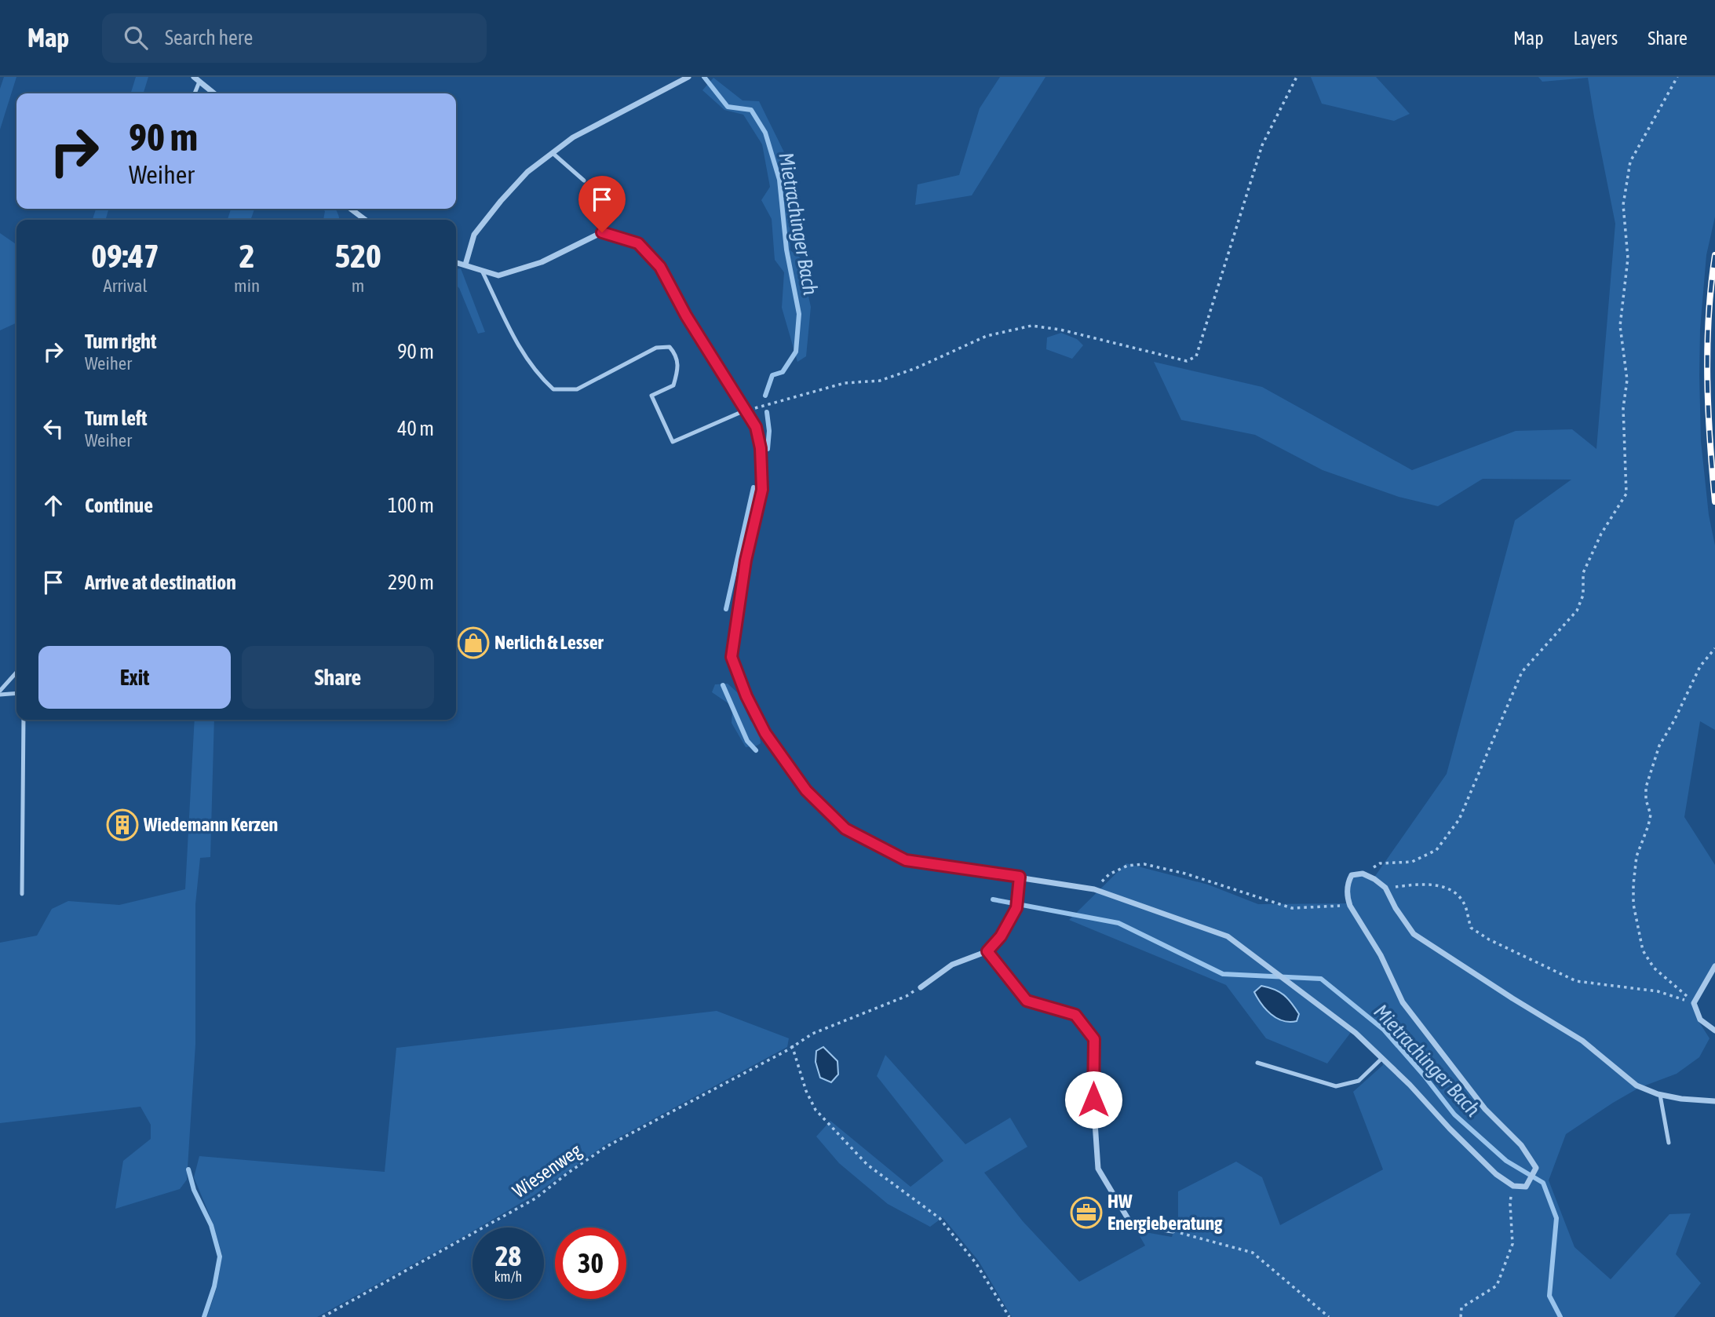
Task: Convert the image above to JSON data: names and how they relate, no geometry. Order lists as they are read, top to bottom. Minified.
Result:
{"streets":{"path":["Wiesenweg"]},"water":["Mietrachinger Bach"],"places":{"shop":["Nerlich & Lesser"],"building":["Wiedemann Kerzen"],"office":["HW Energieberatung"]},"page":{"header":"Map","search":"Search here","nav":["Map","Layers","Share"],"turn":["90 m","Weiher"],"eta":["09:47","Arrival","2","min","520","m"],"list":[{"name":"Turn right","note":"Weiher","value":"90 m"},{"name":"Turn left","note":"Weiher","value":"40 m"},{"name":"Continue","value":"100 m"},{"name":"Arrive at destination","value":"290 m"}],"buttons":["Exit","Share"],"speed":"28 km/h","limit":"30"}}
